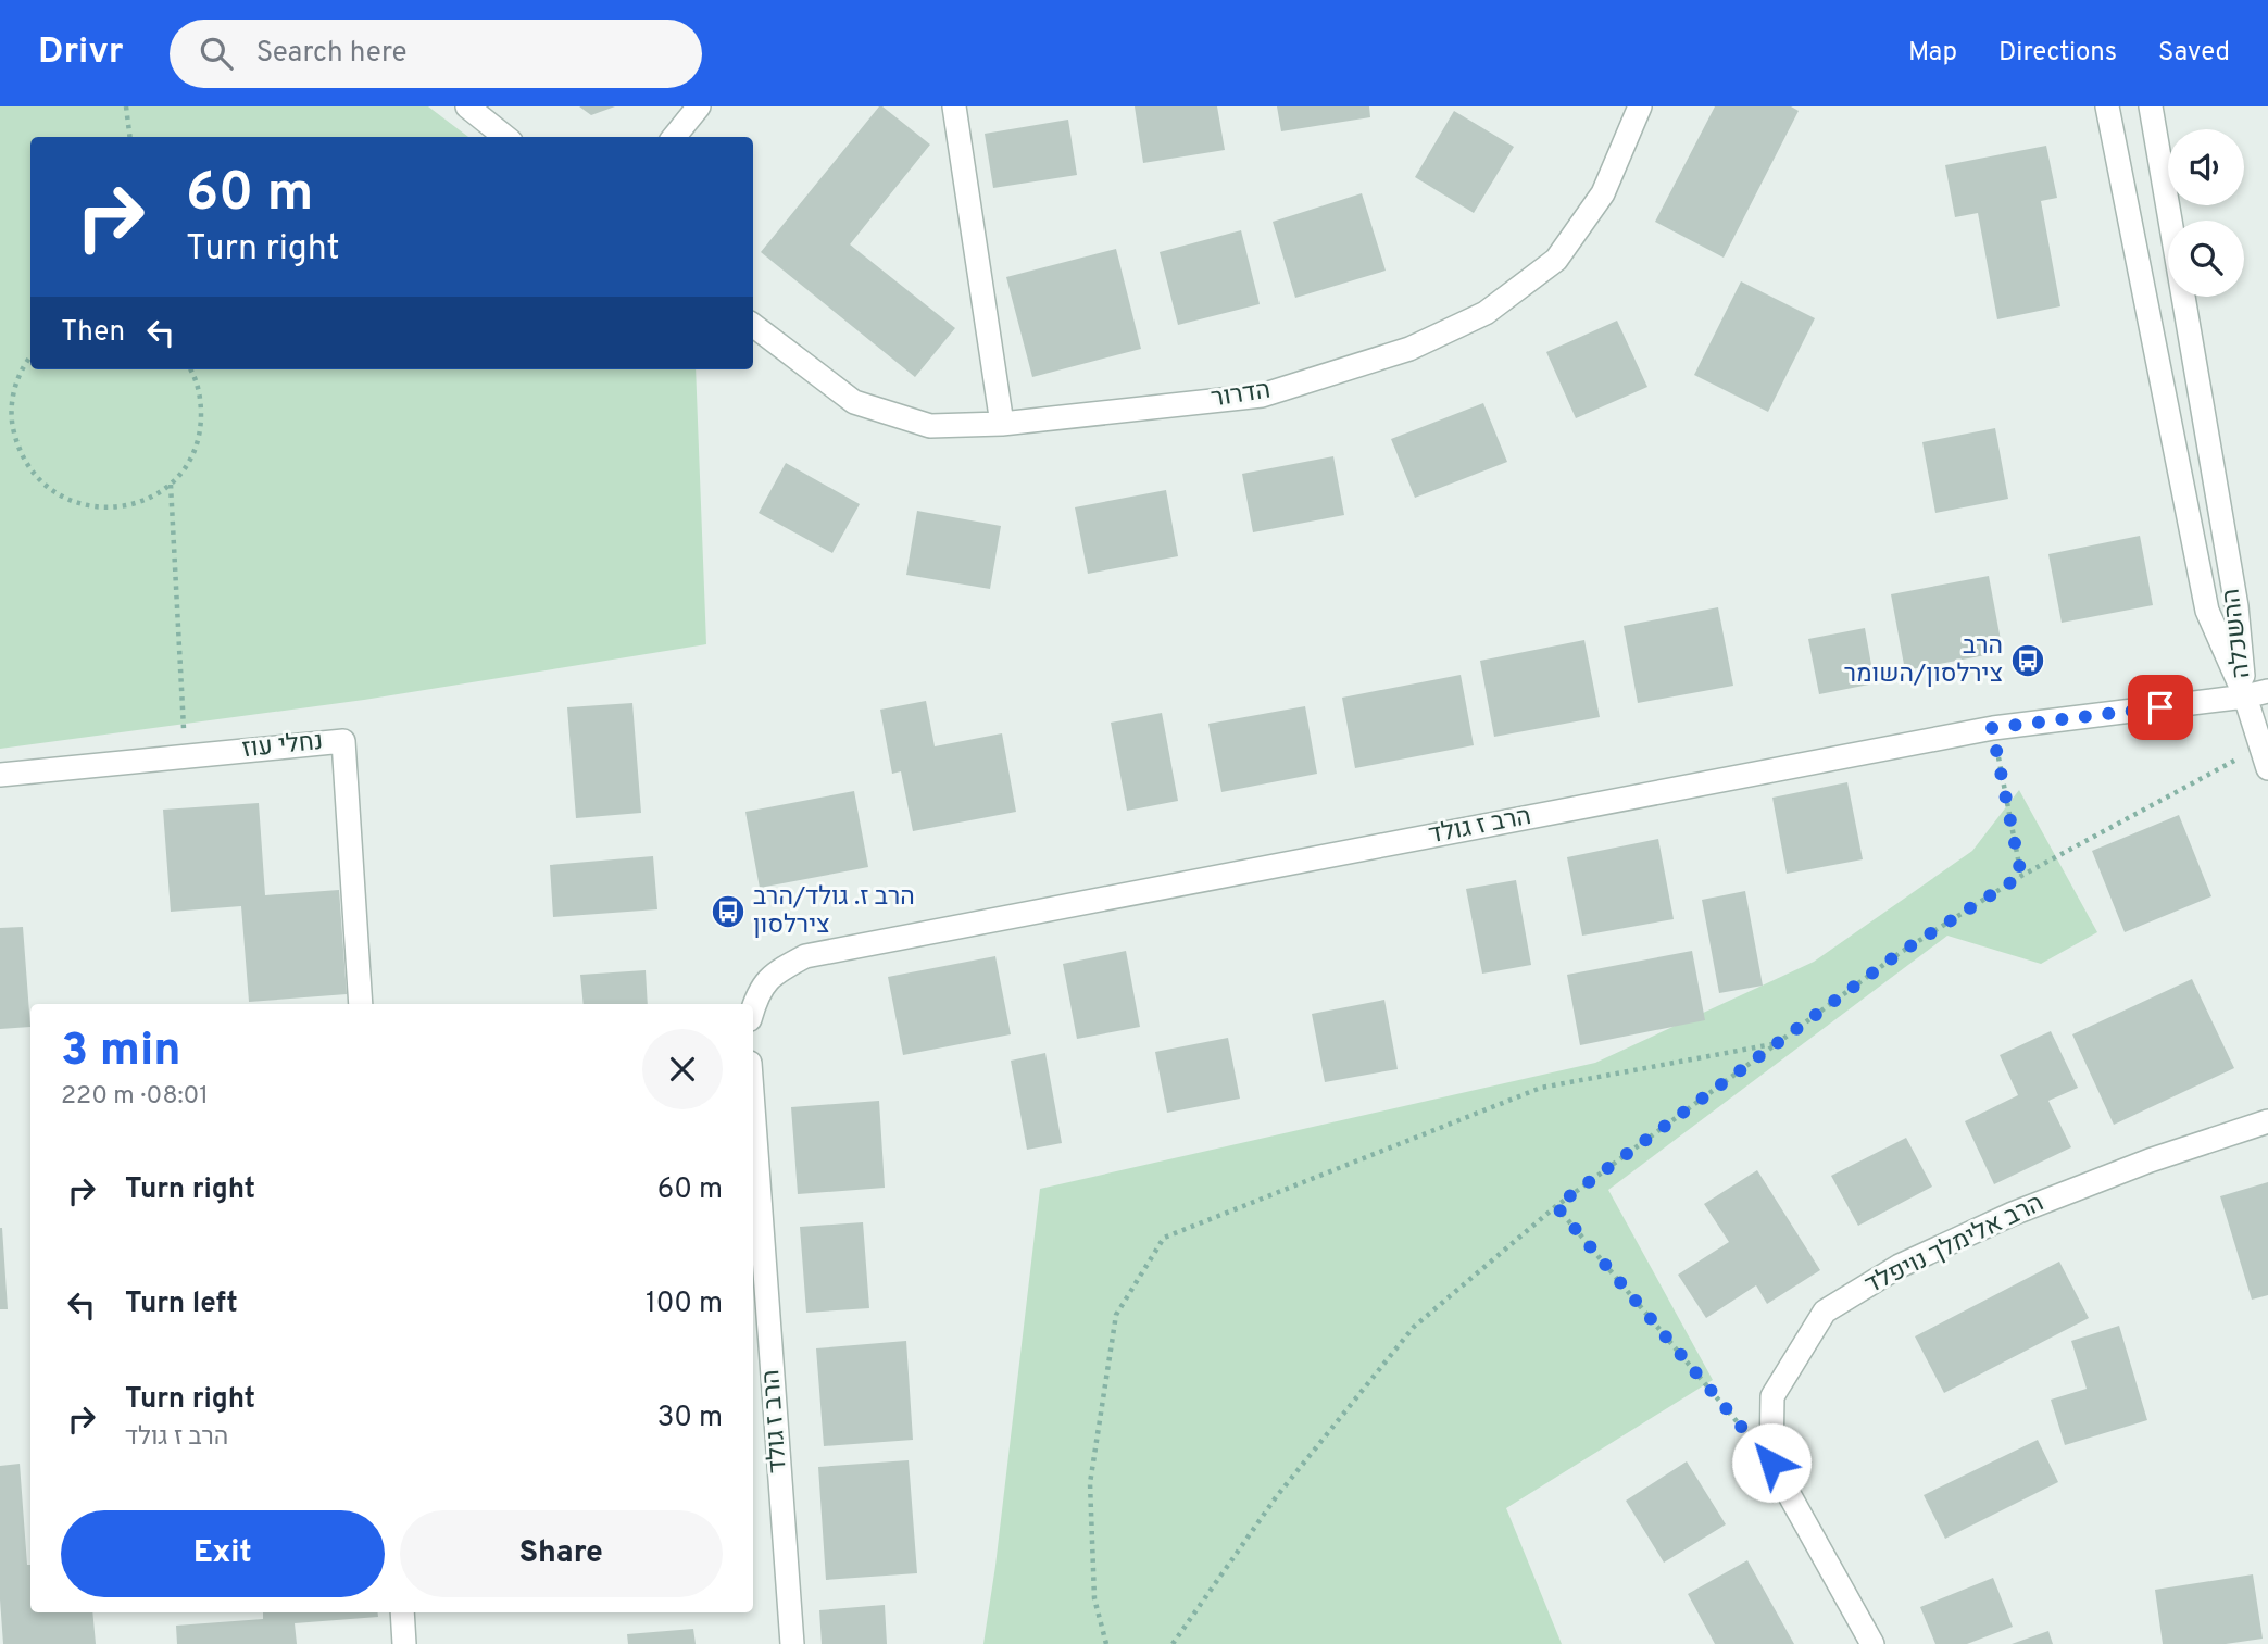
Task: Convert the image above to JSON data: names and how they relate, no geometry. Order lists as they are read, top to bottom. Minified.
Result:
{"streets":{"street":["הדרור","ההשכלה","נחלי עוז","הרב ז גולד","הרב אלימלך נויפלד"]},"crossings":[["ההשכלה","הרב ז גולד"]],"places":{"bus stop":["הרב צירלסון/השומר","הרב ז. גולד/הרב צירלסון"]},"page":{"header":"Drivr","search":"Search here","nav":["Map","Directions","Saved"],"turn":["60 m","Turn right"],"then":"Then","heading":["3 min","220 m · 08:01"],"list":[{"name":"Turn right","value":"60 m"},{"name":"Turn left","value":"100 m"},{"name":"Turn right","note":"הרב ז גולד","value":"30 m"}],"buttons":["Exit","Share"]}}
